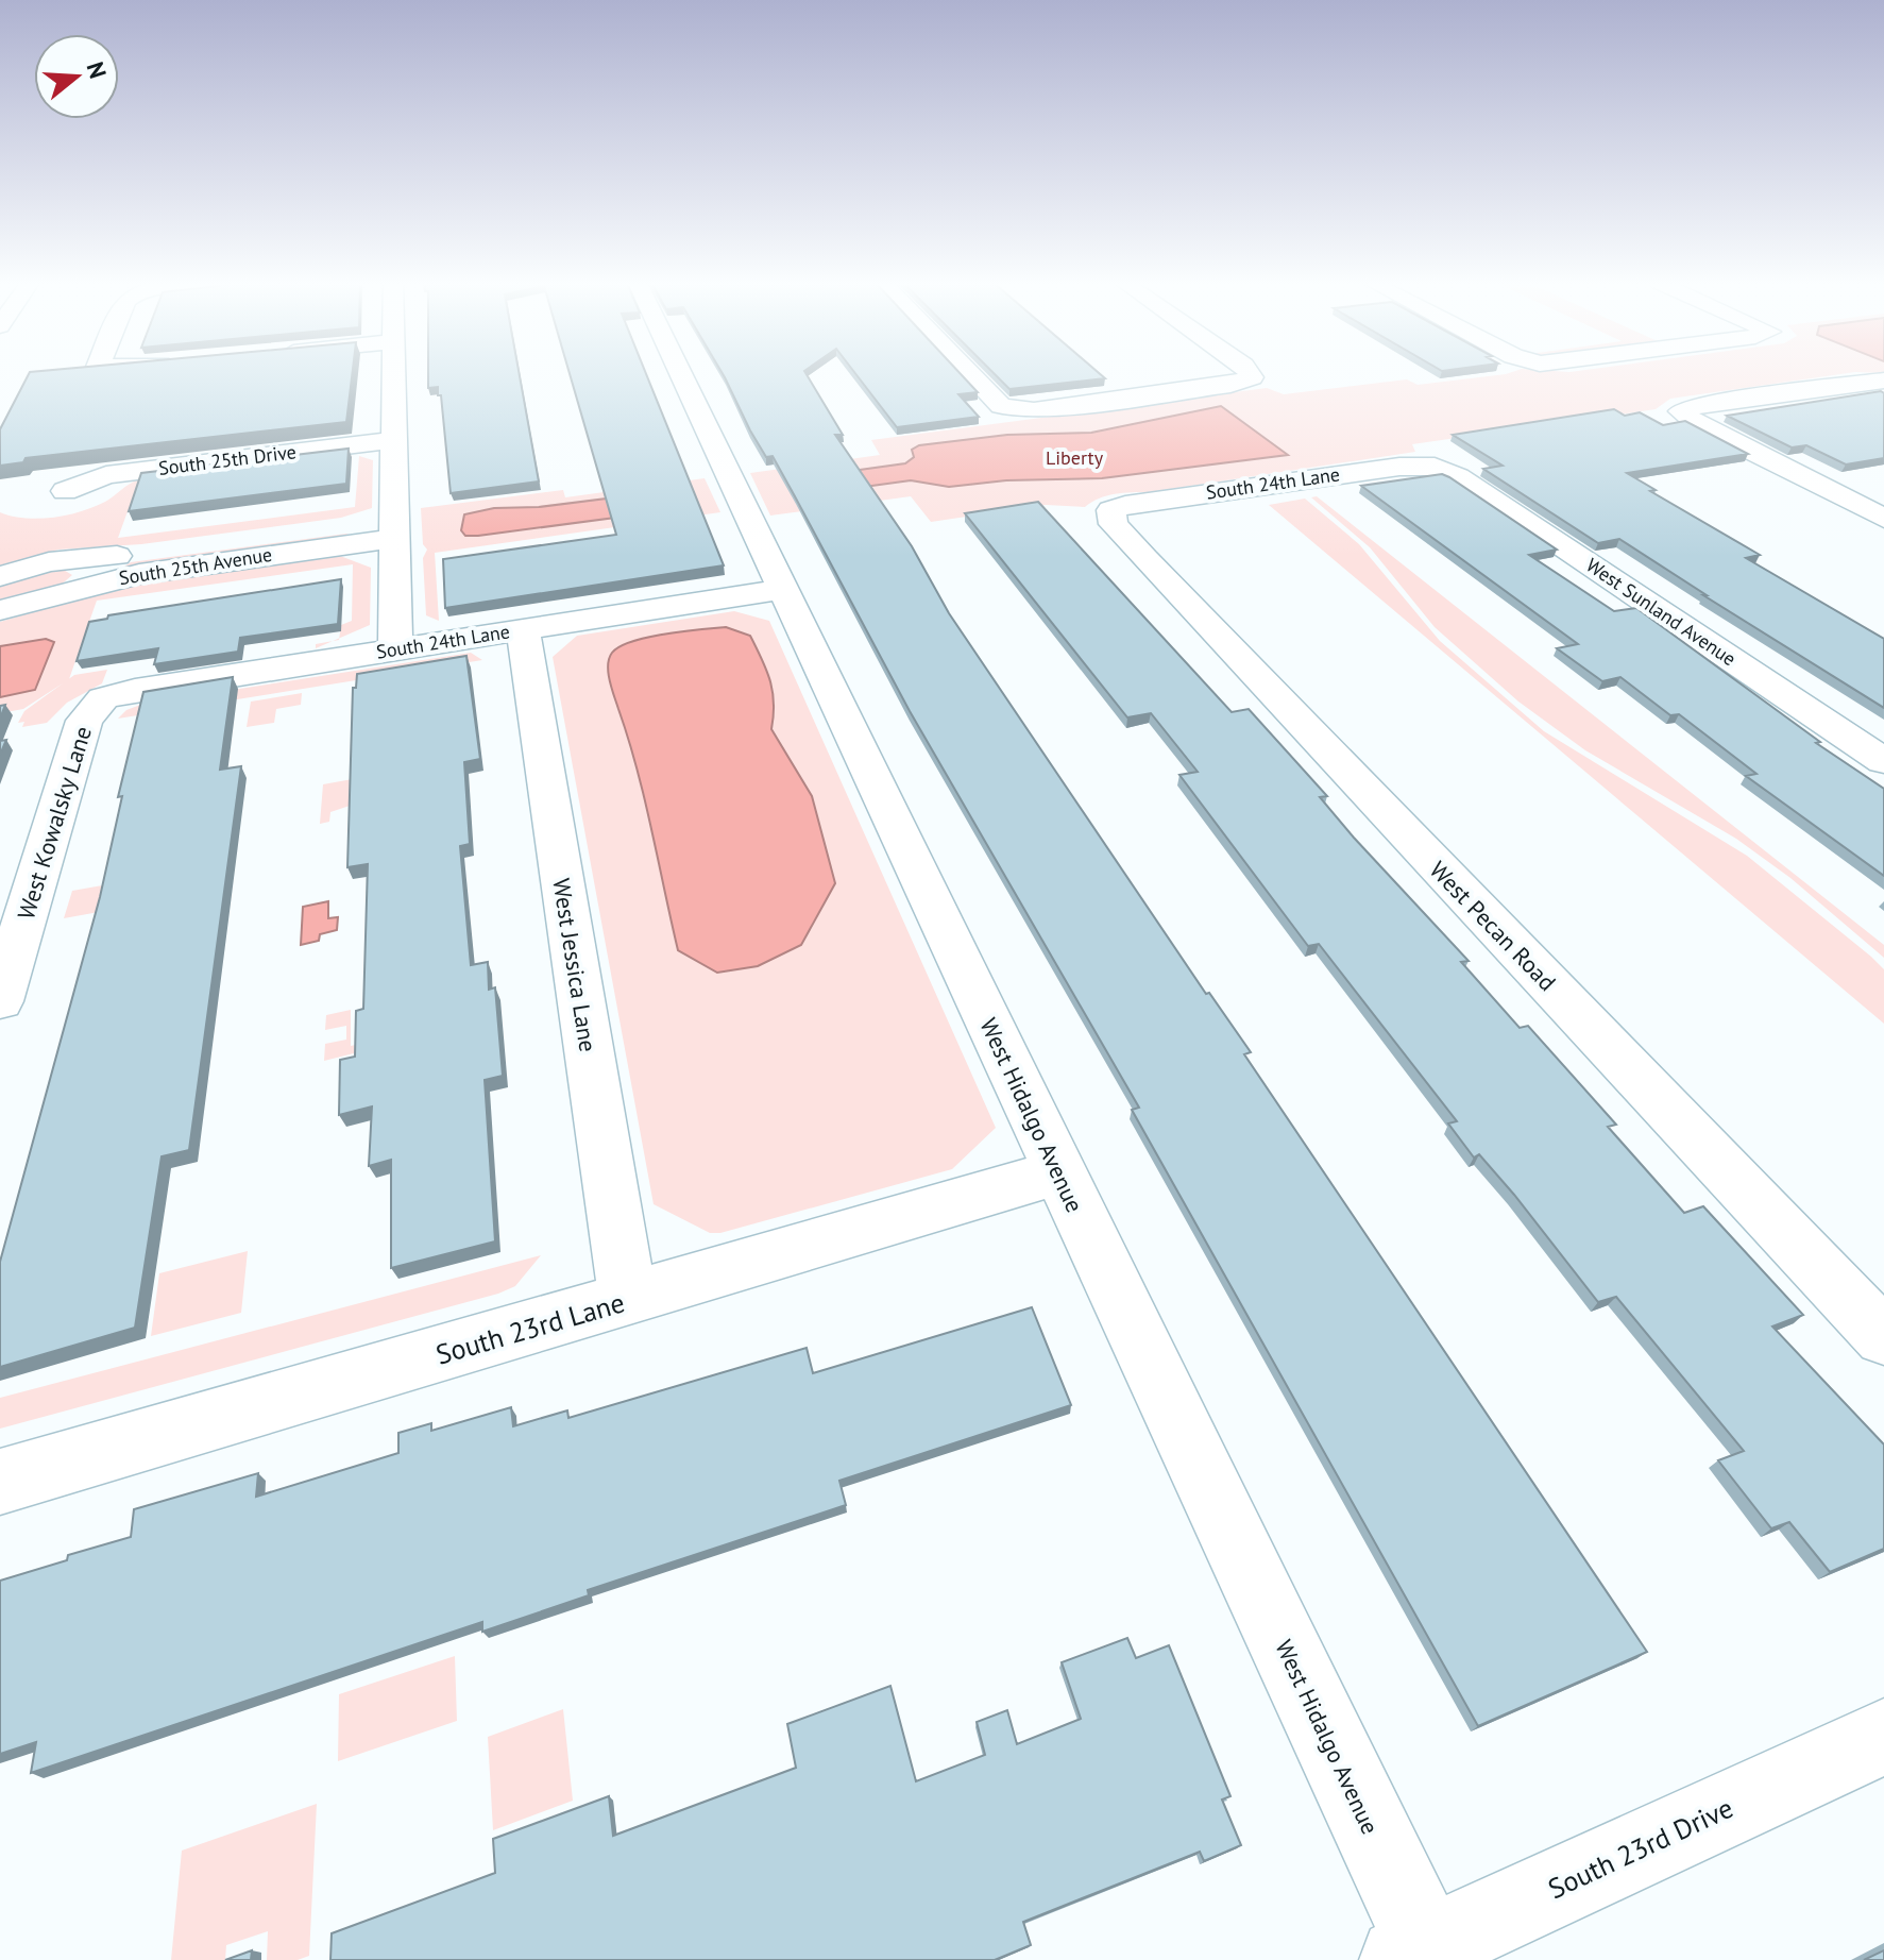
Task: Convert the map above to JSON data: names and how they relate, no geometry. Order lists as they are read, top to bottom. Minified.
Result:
{"streets":{"street":["South 25th Drive","South 24th Lane","South 25th Avenue","West Sunland Avenue","West Kowalsky Lane","West Pecan Road","West Jessica Lane","West Hidalgo Avenue","South 23rd Lane","South 23rd Drive"]},"crossings":[["South 24th Lane","West Sunland Avenue"],["South 24th Lane","West Kowalsky Lane"],["South 24th Lane","West Pecan Road"],["South 24th Lane","West Jessica Lane"],["South 24th Lane","West Hidalgo Avenue"],["West Jessica Lane","South 23rd Lane"],["West Hidalgo Avenue","South 23rd Lane"],["West Hidalgo Avenue","South 23rd Drive"]],"parks":["Liberty"],"north":"right"}
